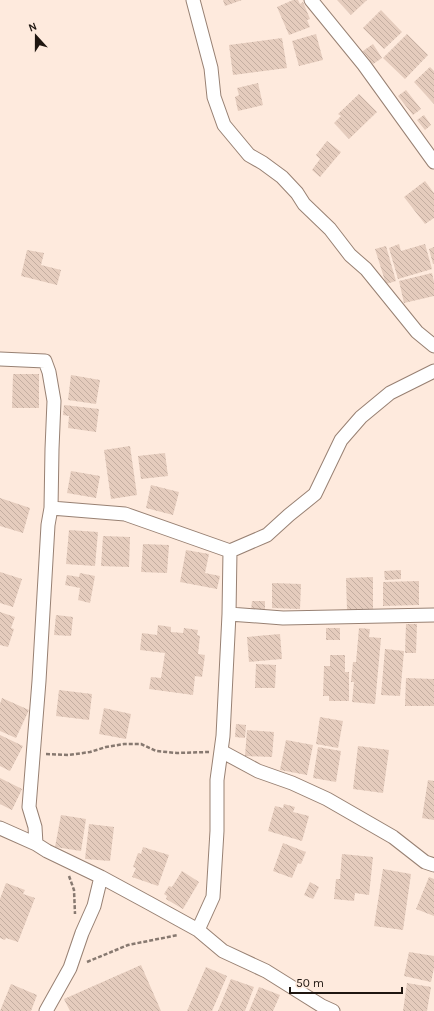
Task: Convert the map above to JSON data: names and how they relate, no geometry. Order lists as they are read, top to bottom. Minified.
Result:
{"scale_bar":"50 m","north":"top"}
